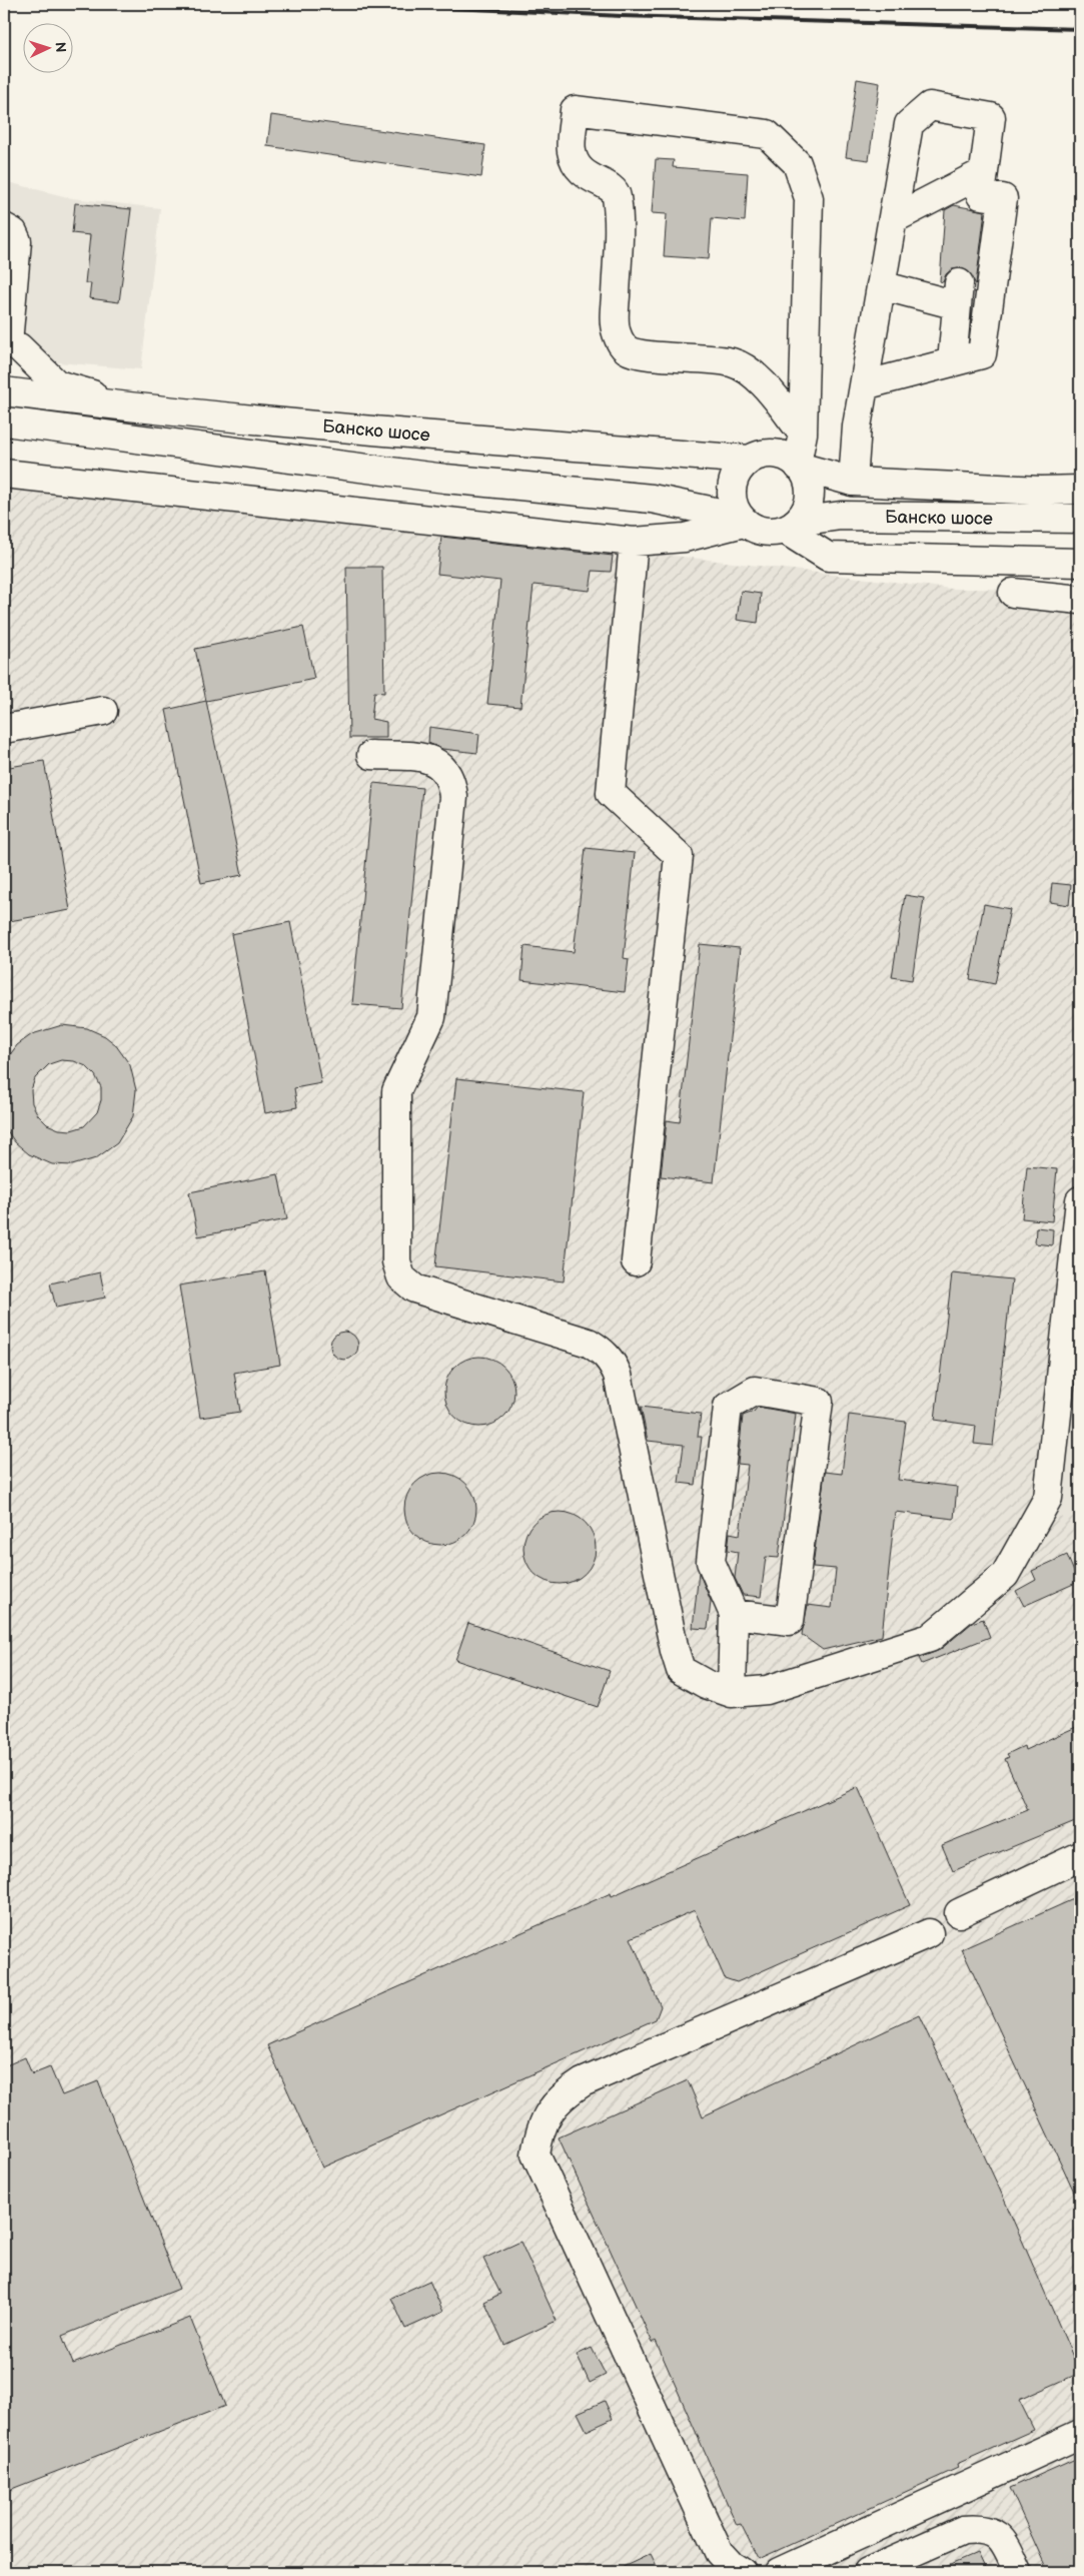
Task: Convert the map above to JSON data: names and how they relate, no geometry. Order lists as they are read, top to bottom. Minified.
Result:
{"streets":{"main road":["Банско шосе"]},"north":"right"}
